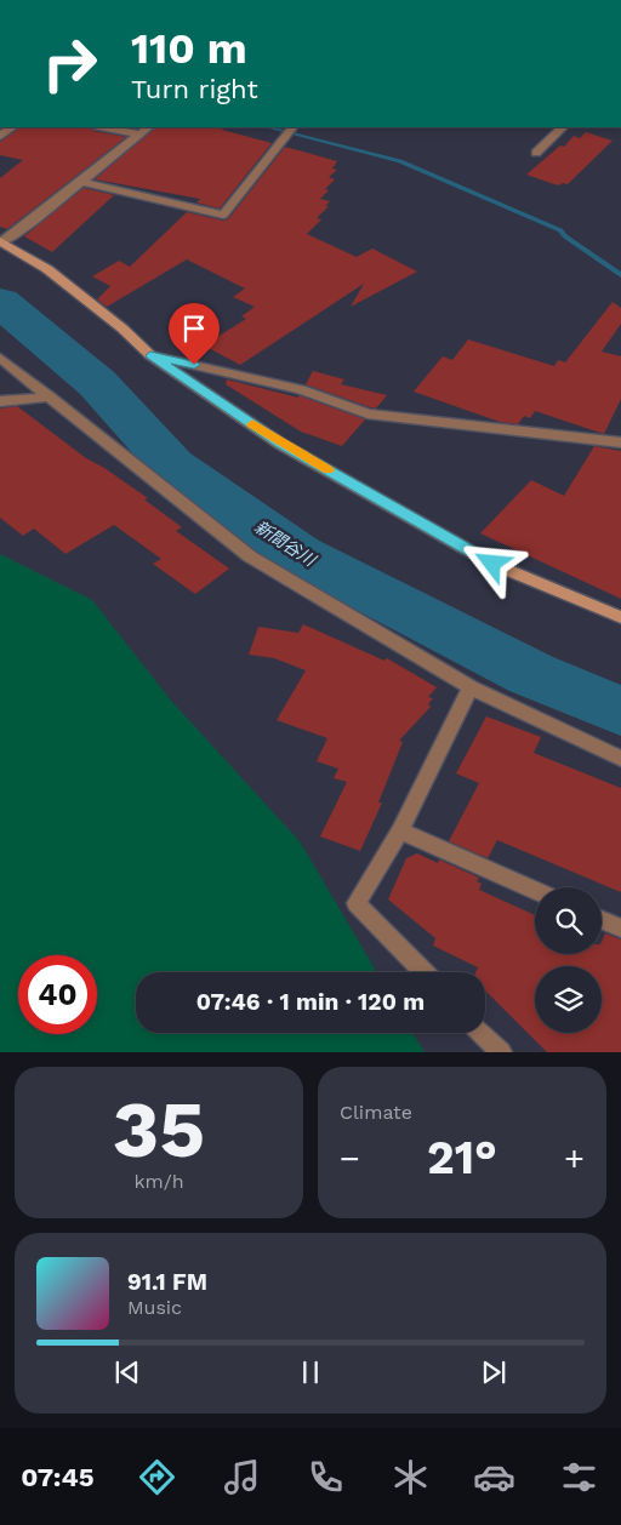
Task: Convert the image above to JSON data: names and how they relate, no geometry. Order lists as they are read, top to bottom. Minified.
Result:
{"water":["新間谷川"],"page":{"turn":["110 m","Turn right"],"limit":"40","trip":"07:46 · 1 min · 120 m","tile":[["35","km/h"],"Climate"],"heat":["−","21°","+"],"song":["91.1 FM","Music"],"tabs":"07:45"}}
